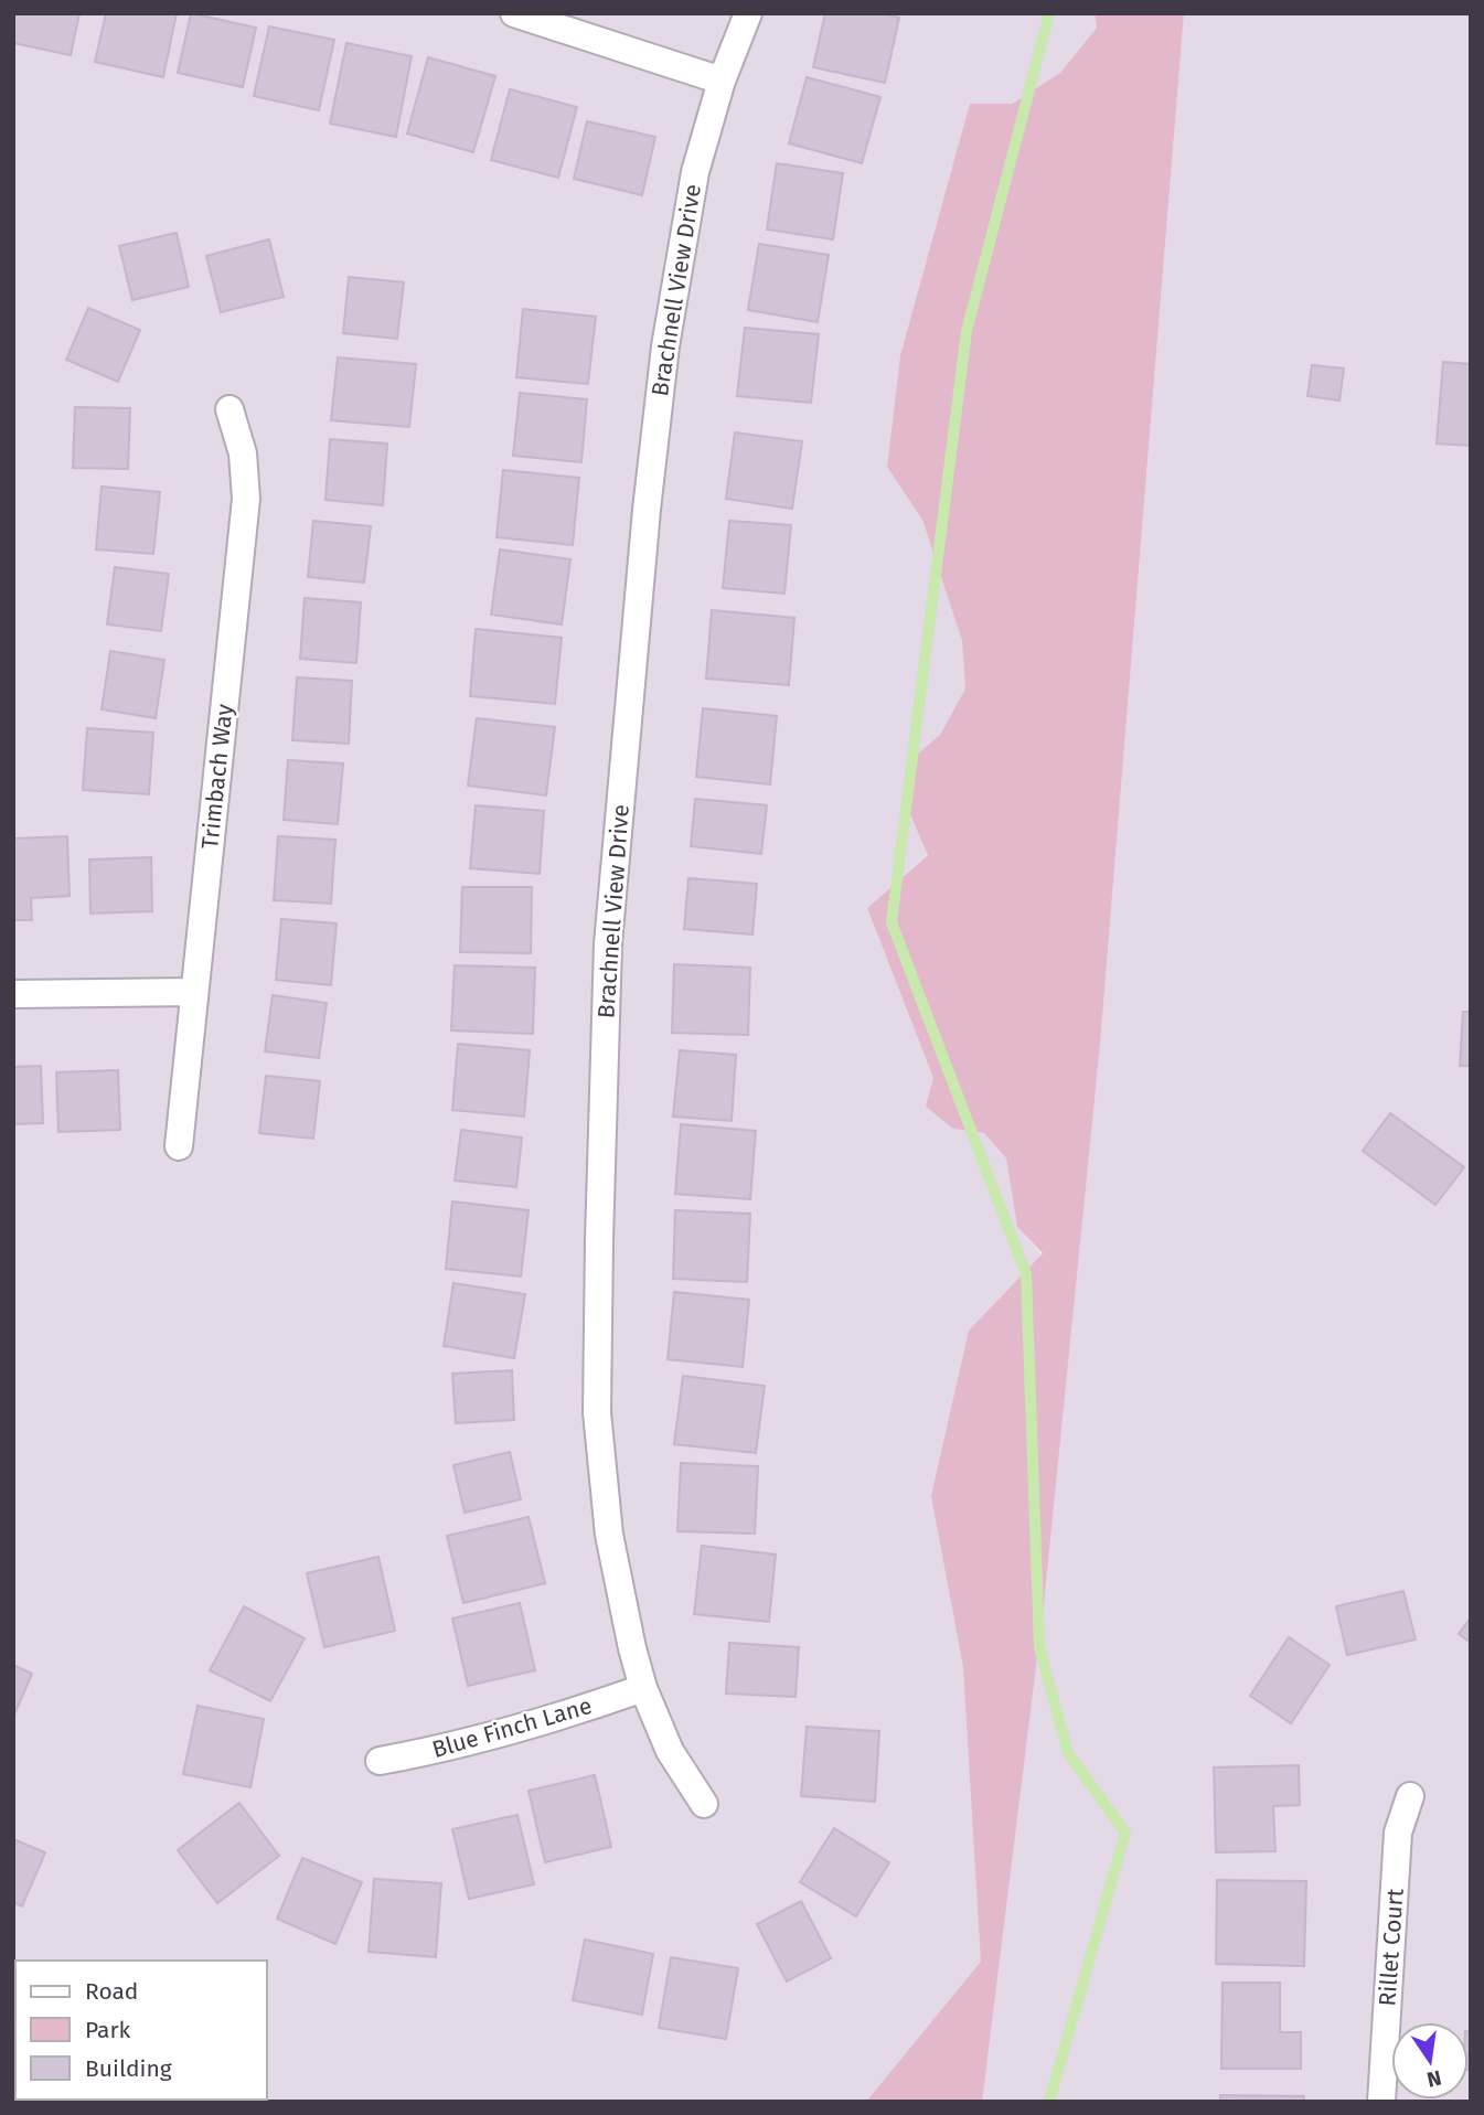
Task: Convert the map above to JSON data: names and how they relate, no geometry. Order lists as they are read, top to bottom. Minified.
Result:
{"streets":{"street":["Brachnell View Drive","Trimbach Way","Blue Finch Lane","Rillet Court"]},"crossings":[["Brachnell View Drive","Blue Finch Lane"]],"legend":["Road","Park","Building"],"north":"bottom"}
